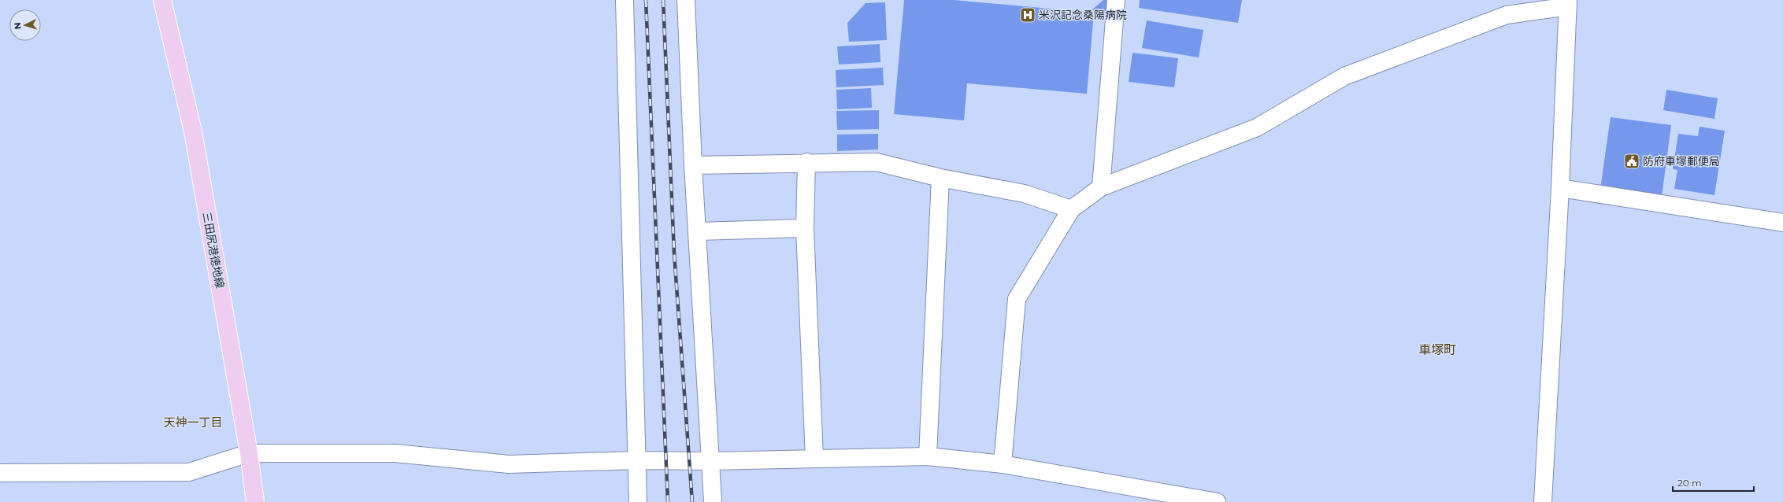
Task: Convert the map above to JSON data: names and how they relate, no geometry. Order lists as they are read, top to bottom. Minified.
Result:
{"streets":{"main road":["三田尻港徳地線"]},"districts":["車塚町","天神一丁目"],"places":{"hospital":["米沢記念桑陽病院"],"public building":["防府車塚郵便局"]},"scale_bar":"20 m","north":"left"}
